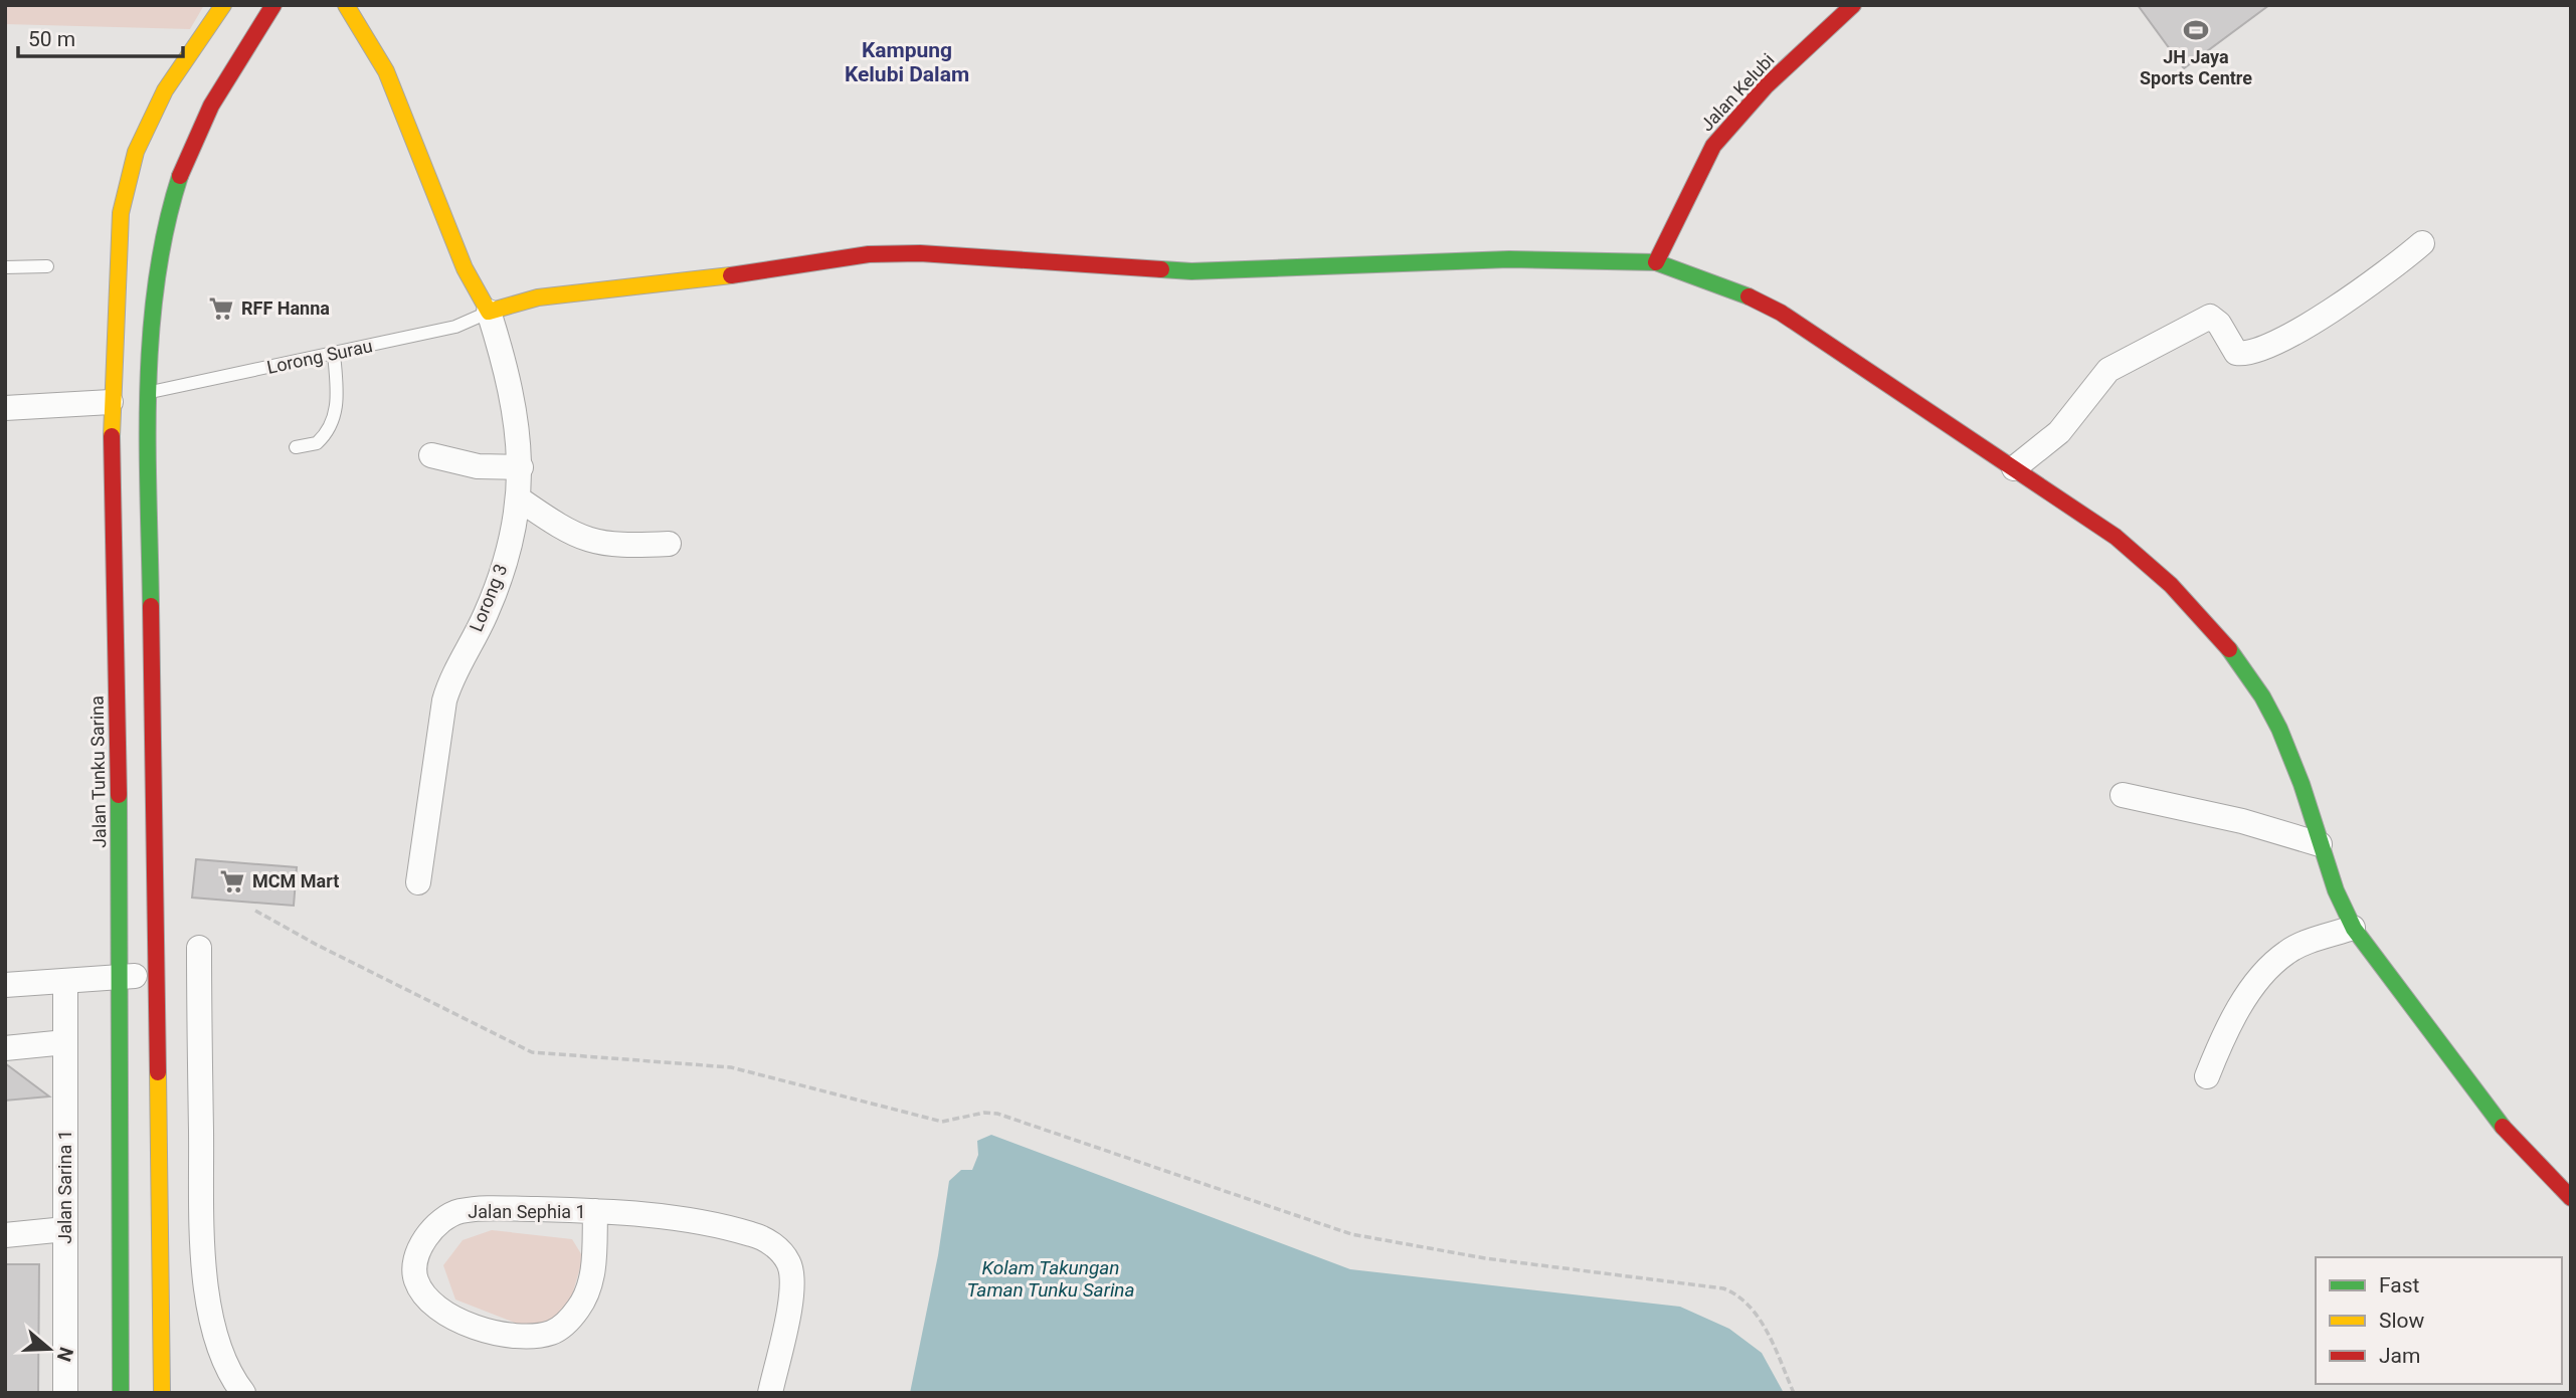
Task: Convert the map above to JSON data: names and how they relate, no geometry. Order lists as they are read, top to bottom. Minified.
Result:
{"streets":{"street":["Jalan Kelubi","Lorong 3","Jalan Tunku Sarina","Jalan Sarina 1","Jalan Sephia 1"],"lane":["Lorong Surau"]},"crossings":[["Lorong Surau","Lorong 3"]],"districts":["Kampung Kelubi Dalam"],"water":["Kolam Takungan Taman Tunku Sarina"],"places":{"sports":["JH Jaya Sports Centre"],"supermarket":["RFF Hanna","MCM Mart"]},"legend":["Fast","Slow","Jam"],"scale_bar":"50 m","north":"right"}
